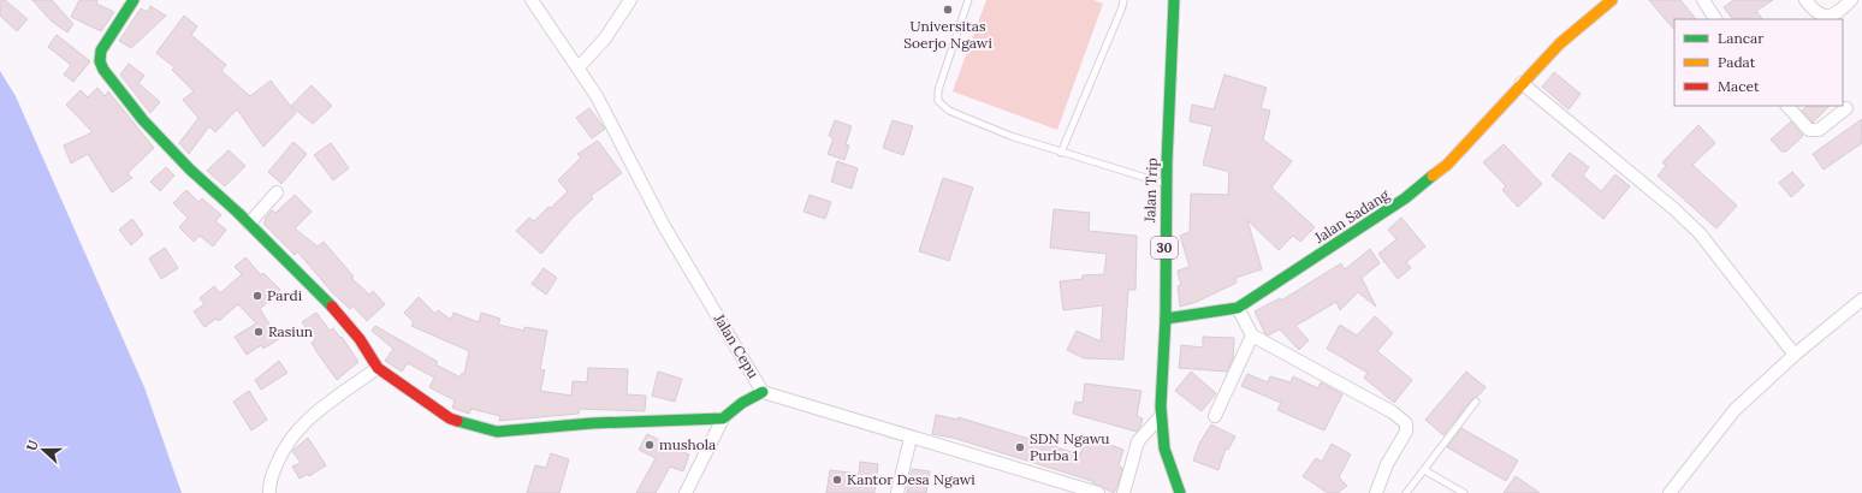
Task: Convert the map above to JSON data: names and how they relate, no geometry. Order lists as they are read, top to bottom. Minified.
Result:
{"streets":{"main road":["Jalan Trip","Jalan Sadang","30"],"street":["Jalan Cepu"]},"crossings":[["Jalan Trip","Jalan Sadang"]],"places":["Universitas Soerjo Ngawi","Pardi","Rasiun","mushola","SDN Ngawu Purba 1","Kantor Desa Ngawi"],"legend":["Lancar","Padat","Macet"],"north":"left"}
